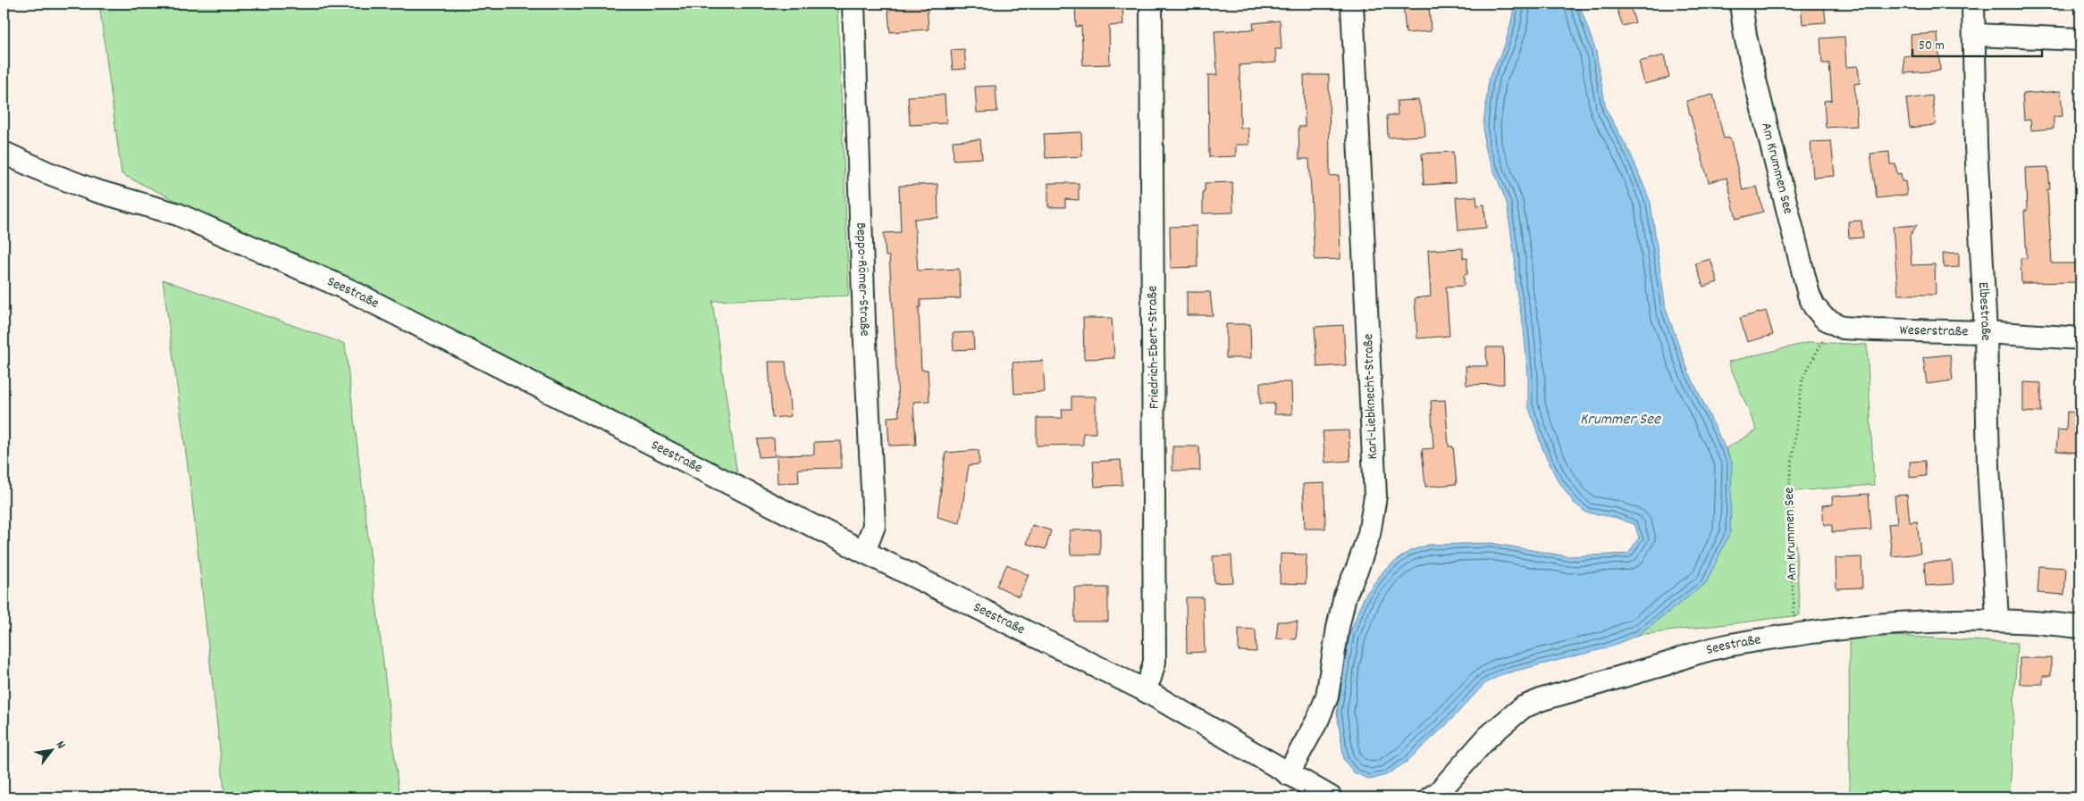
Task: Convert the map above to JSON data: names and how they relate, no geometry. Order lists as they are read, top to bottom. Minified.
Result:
{"streets":{"street":["Am Krummen See","Beppo-Römer-Straße","Seestraße","Elbestraße","Weserstraße","Friedrich-Ebert-Straße","Karl-Liebknecht-Straße"]},"crossings":[["Am Krummen See","Weserstraße"],["Beppo-Römer-Straße","Seestraße"],["Seestraße","Elbestraße"],["Seestraße","Friedrich-Ebert-Straße"],["Seestraße","Karl-Liebknecht-Straße"],["Elbestraße","Weserstraße"]],"water":["Krummer See"],"scale_bar":"50 m","north":"top right"}
